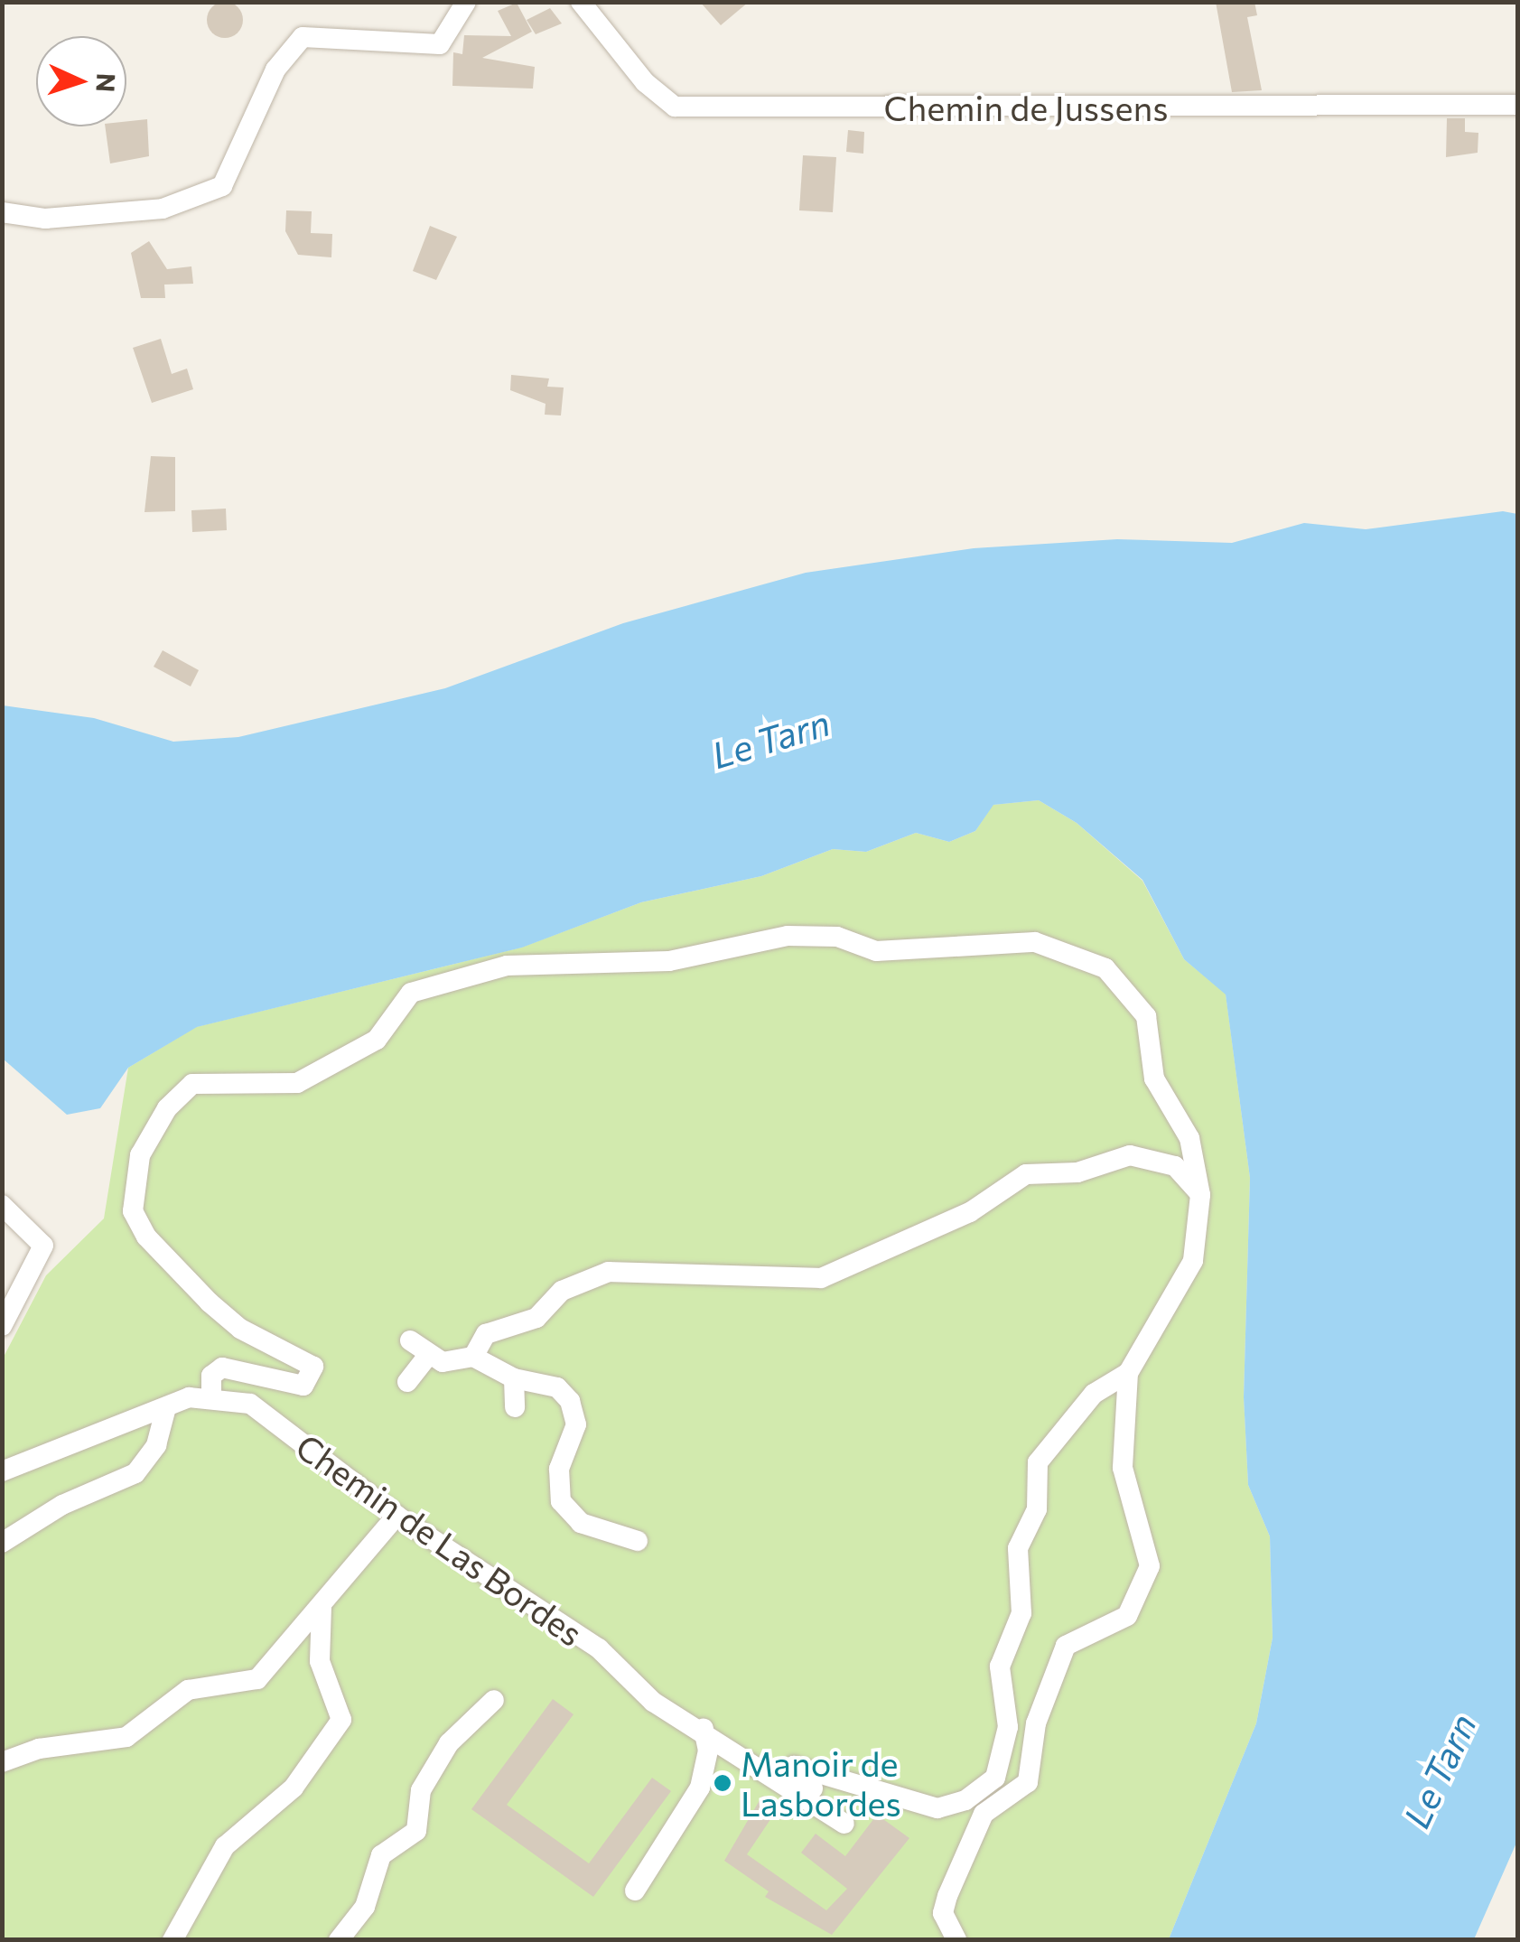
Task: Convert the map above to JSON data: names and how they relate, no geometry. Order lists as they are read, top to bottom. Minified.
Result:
{"streets":{"street":["Chemin de Jussens","Chemin de Las Bordes"]},"water":["Le Tarn"],"places":["Manoir de Lasbordes"],"north":"right"}
